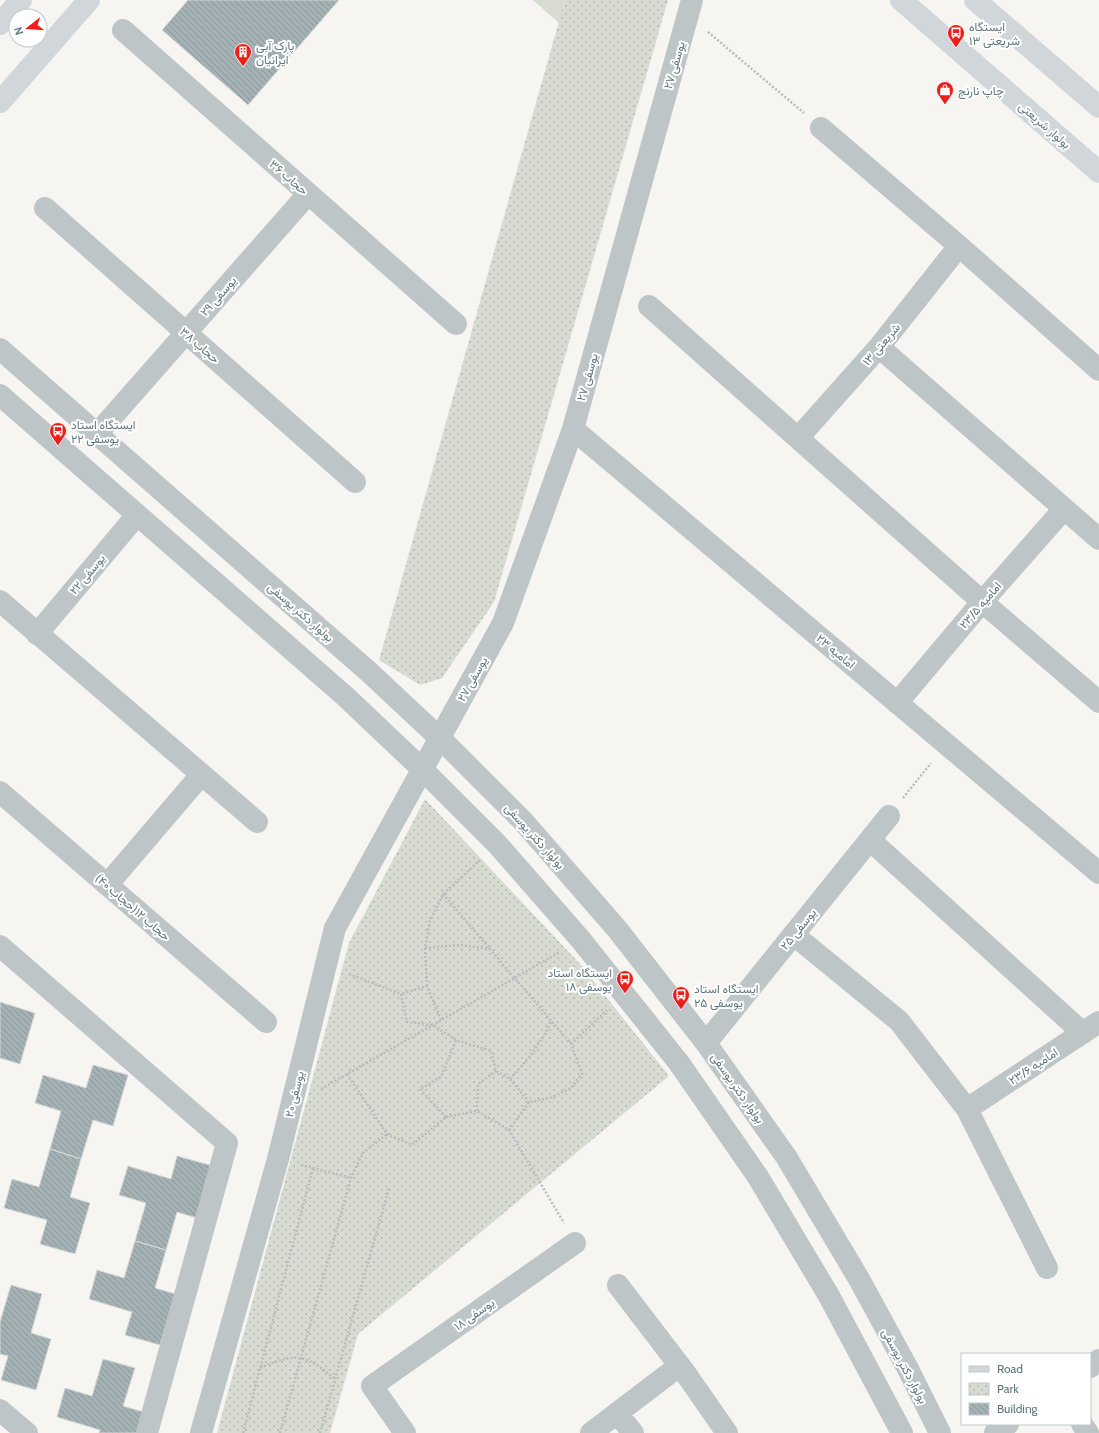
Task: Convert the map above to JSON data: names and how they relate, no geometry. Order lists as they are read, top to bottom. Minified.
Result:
{"streets":{"main road":["بولوار شریعتی"],"street":["یوسفی ۲۷","حجاب ۳۶","یوسفی ۲۹","شریعتی ۱۳","حجاب ۳۸","یوسفی ۲۲","امامیه ۲۳/۵","بولوار دکتر یوسفی","امامیه ۲۳","حجاب ۱۲(حجاب ۴۰)","یوسفی ۲۵","امامیه ۲۳/۶","یوسفی ۲۰","یوسفی ۱۸"]},"crossings":[["یوسفی ۲۷","بولوار دکتر یوسفی"],["یوسفی ۲۷","امامیه ۲۳"],["یوسفی ۲۷","یوسفی ۲۰"],["حجاب ۳۶","یوسفی ۲۹"],["یوسفی ۲۹","حجاب ۳۸"],["یوسفی ۲۹","بولوار دکتر یوسفی"],["امامیه ۲۳/۵","امامیه ۲۳"],["بولوار دکتر یوسفی","یوسفی ۲۵"]],"places":{"bus stop":["ایستگاه شریعتی ۱۳","ایستگاه استاد یوسفی ۲۲","ایستگاه استاد یوسفی ۱۸","ایستگاه استاد یوسفی ۲۵"],"building":["پارک آبی ایرانیان"],"shop":["چاپ نارنج"]},"legend":["Road","Park","Building"],"north":"left"}
